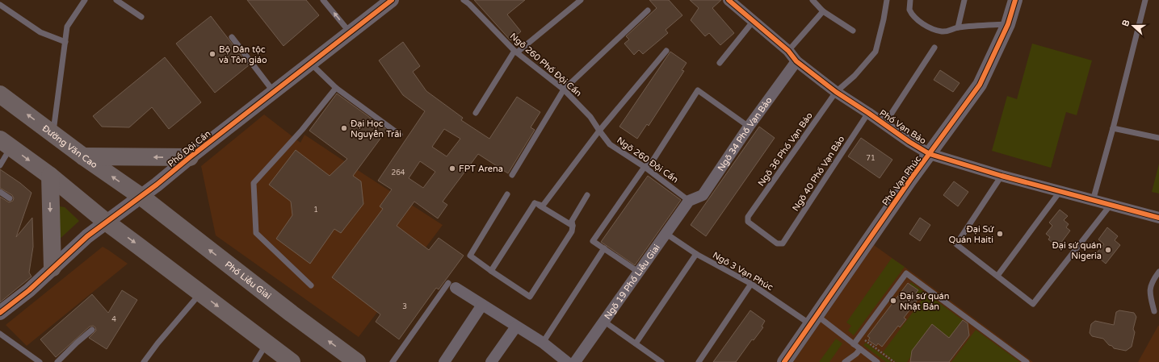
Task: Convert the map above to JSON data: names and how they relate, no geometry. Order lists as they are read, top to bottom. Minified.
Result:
{"streets":{"main road":["Đường Văn Cao","Phố Liễu Giai"],"street":["Phố Vạn Bảo","Ngõ 34 Phố Vạn Bảo","Phố Đội Cấn","Phố Vạn Phúc","Ngõ 19 Phố Liễu Giai"],"lane":["Ngõ 260 Phố Đội Cấn","Ngõ 36 Phố Vạn Bảo","Ngõ 260 Đội Cấn","Ngõ 40 Phố Vạn Bảo","Ngõ 3 Vạn Phúc"]},"crossings":[["Ngõ 260 Phố Đội Cấn","Ngõ 260 Đội Cấn"],["Phố Vạn Bảo","Ngõ 34 Phố Vạn Bảo"],["Phố Vạn Bảo","Ngõ 36 Phố Vạn Bảo"],["Phố Vạn Bảo","Ngõ 40 Phố Vạn Bảo"],["Phố Vạn Bảo","Phố Vạn Phúc"],["Ngõ 34 Phố Vạn Bảo","Ngõ 260 Đội Cấn"],["Ngõ 34 Phố Vạn Bảo","Ngõ 19 Phố Liễu Giai"],["Đường Văn Cao","Phố Đội Cấn"],["Đường Văn Cao","Phố Liễu Giai"],["Phố Đội Cấn","Phố Liễu Giai"],["Ngõ 36 Phố Vạn Bảo","Ngõ 40 Phố Vạn Bảo"],["Ngõ 260 Đội Cấn","Ngõ 19 Phố Liễu Giai"],["Phố Vạn Phúc","Ngõ 3 Vạn Phúc"],["Ngõ 3 Vạn Phúc","Ngõ 19 Phố Liễu Giai"]],"places":["Bộ Dân tộc và Tôn giáo","Đại Học Nguyễn Trãi","FPT Arena","Đại Sứ Quán Haiti","Đại sứ quán Nigeria","Đại sứ quán Nhật Bản"],"house_numbers":["71","264","1","3","4"],"north":"left"}
